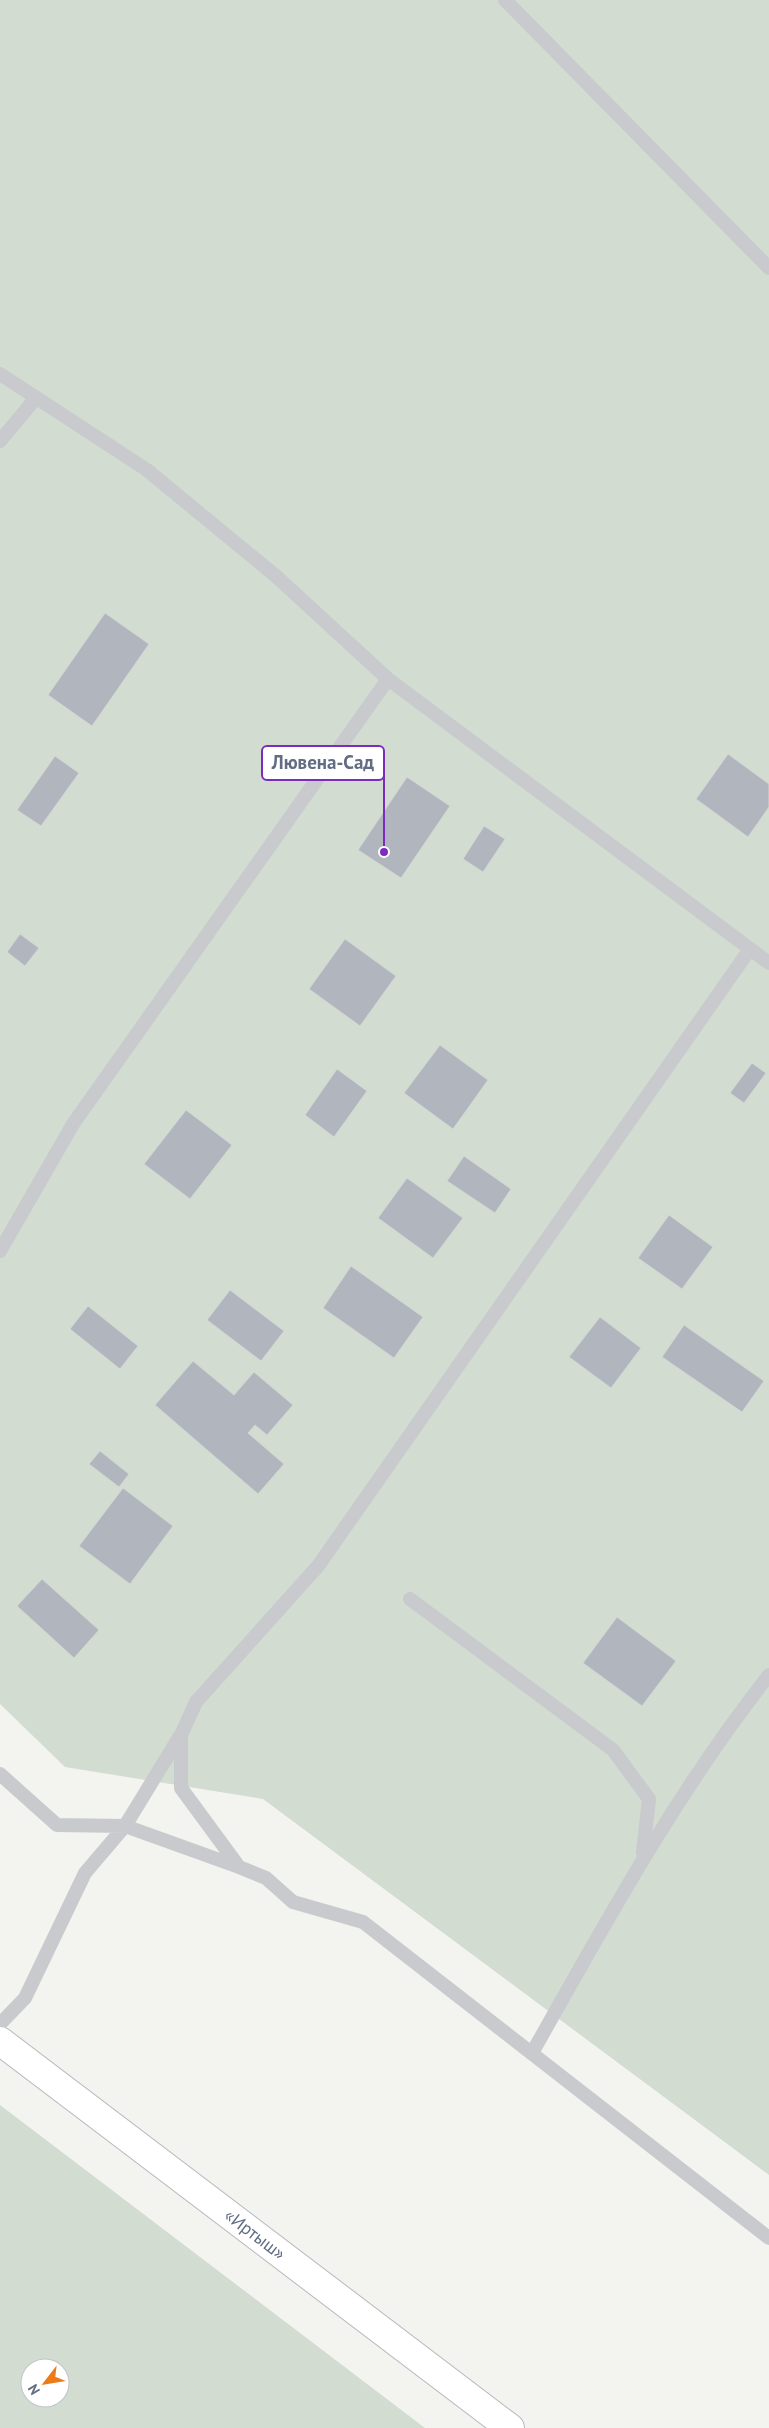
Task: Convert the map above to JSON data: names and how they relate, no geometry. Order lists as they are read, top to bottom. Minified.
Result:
{"streets":{"highway":["«Иртыш»"]},"places":["Лювена-Сад"],"north":"bottom left"}
